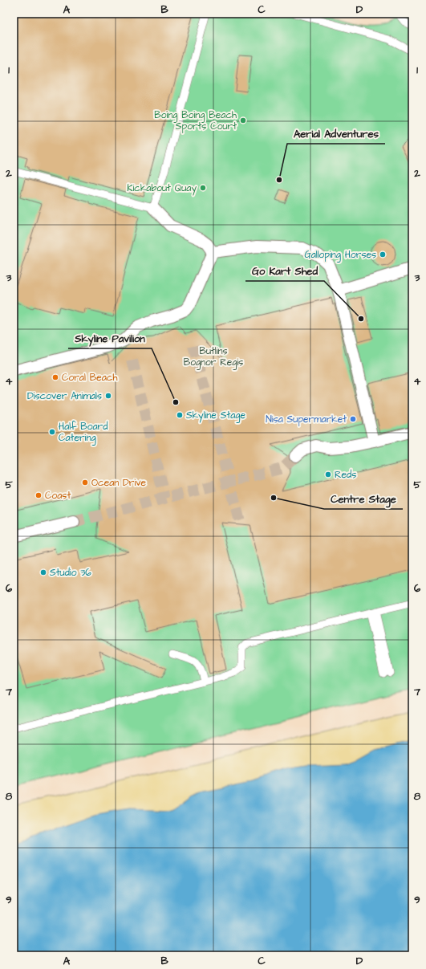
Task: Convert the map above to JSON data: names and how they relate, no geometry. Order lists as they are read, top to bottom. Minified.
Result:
{"parks":["Butlins Bognor Regis"],"places":["Boing Boing Beach Sports Court","Aerial Adventures","Kickabout Quay","Galloping Horses","Go Kart Shed","Coral Beach","Discover Animals","Skyline Pavilion","Skyline Stage","Nisa Supermarket","Half Board Catering","Reds","Ocean Drive","Coast","Centre Stage","Studio 36"],"grid":{"columns":["A","B","C","D"],"rows":["1","2","3","4","5","6","7","8","9"]}}
